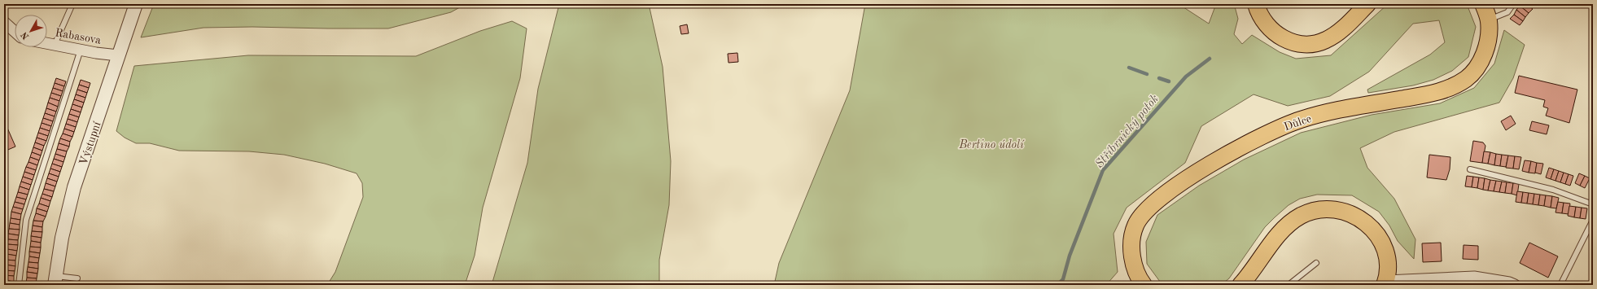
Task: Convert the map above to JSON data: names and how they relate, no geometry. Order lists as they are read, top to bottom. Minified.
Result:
{"streets":{"main road":["Důlce"],"street":["Rabasova","Výstupní"]},"crossings":[["Rabasova","Výstupní"]],"water":["Stříbrnický potok"],"parks":["Bertino údolí"],"north":"bottom left"}
